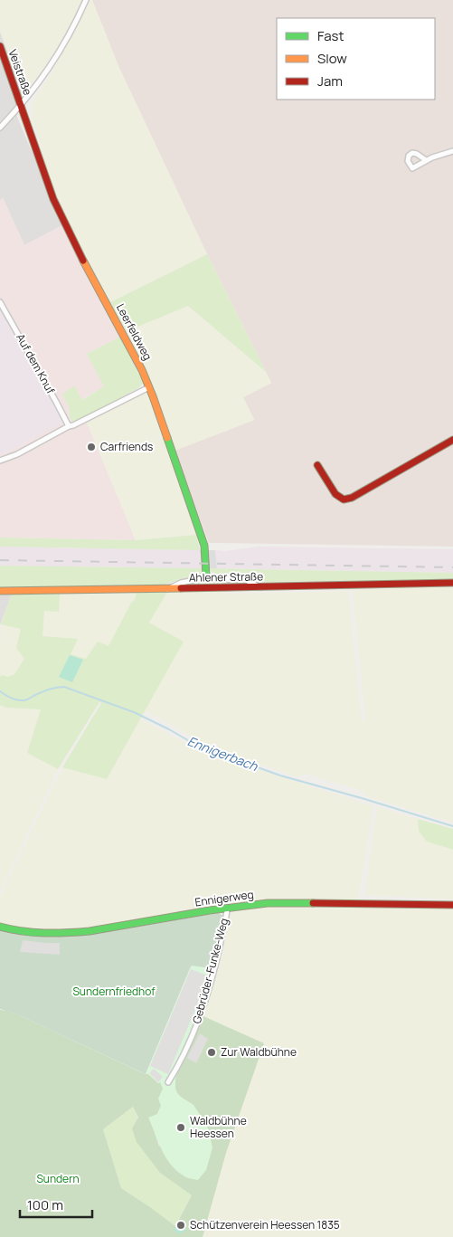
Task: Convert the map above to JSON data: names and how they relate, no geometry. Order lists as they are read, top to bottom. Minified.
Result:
{"streets":{"street":["Veistraße","Leerfeldweg","Auf dem Knuf","Ahlener Straße","Ennigerweg","Gebrüder-Funke-Weg"]},"crossings":[["Veistraße","Leerfeldweg"],["Ennigerweg","Gebrüder-Funke-Weg"]],"water":["Ennigerbach"],"parks":["Sundernfriedhof","Sundern"],"places":["Carfriends","Zur Waldbühne","Waldbühne Heessen","Schützenverein Heessen 1835"],"legend":["Fast","Slow","Jam"],"scale_bar":"100 m"}
